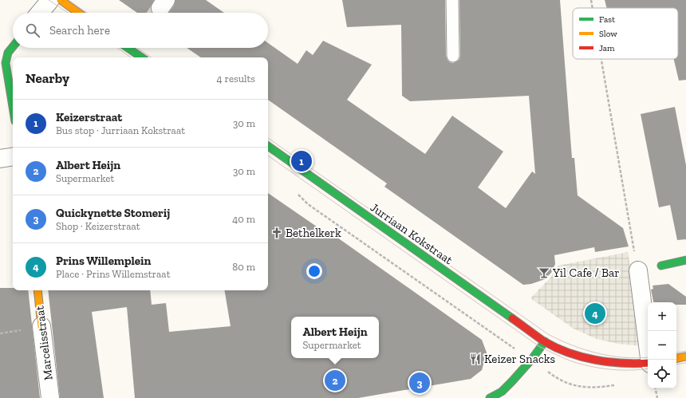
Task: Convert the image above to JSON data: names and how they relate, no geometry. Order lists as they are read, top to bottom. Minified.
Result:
{"streets":{"main road":["Jurriaan Kokstraat","Marcelisstraat"]},"places":{"church":["Bethelkerk"],"bar":["Yil Cafe / Bar"],"restaurant":["Keizer Snacks"]},"legend":["Fast","Slow","Jam"],"page":{"search":"Search here","heading":["Nearby","4 results"],"list":[{"mark":"1","name":"Keizerstraat","note":"Bus stop · Jurriaan Kokstraat","value":"30 m"},{"mark":"2","name":"Albert Heijn","note":"Supermarket","value":"30 m"},{"mark":"3","name":"Quickynette Stomerij","note":"Shop · Keizerstraat","value":"40 m"},{"mark":"4","name":"Prins Willemplein","note":"Place · Prins Willemstraat","value":"80 m"}],"pins":["1","4","2","3"],"map_buttons":["+","−"],"popup":["Albert Heijn","Supermarket"]}}
